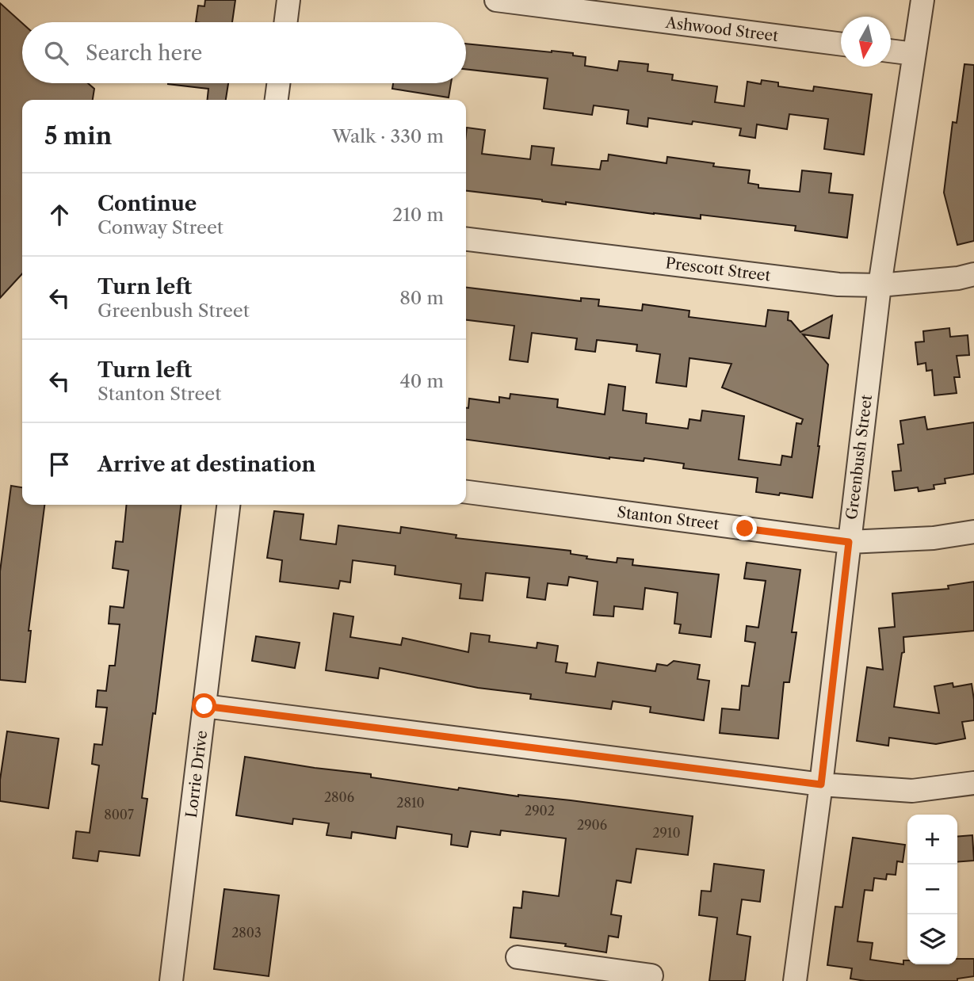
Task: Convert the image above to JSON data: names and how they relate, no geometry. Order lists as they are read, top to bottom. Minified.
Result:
{"streets":{"street":["Ashwood Street","Prescott Street","Greenbush Street","Stanton Street","Lorrie Drive"]},"crossings":[["Prescott Street","Greenbush Street"],["Greenbush Street","Stanton Street"]],"house_numbers":["2806","2810","2902","8007","2906","2910","2803"],"north":"bottom","page":{"search":"Search here","heading":["5 min","Walk · 330 m"],"list":[["Continue","Conway Street","210 m"],["Turn left","Greenbush Street","80 m"],["Turn left","Stanton Street","40 m"],"Arrive at destination"],"map_buttons":["+","−"]}}
